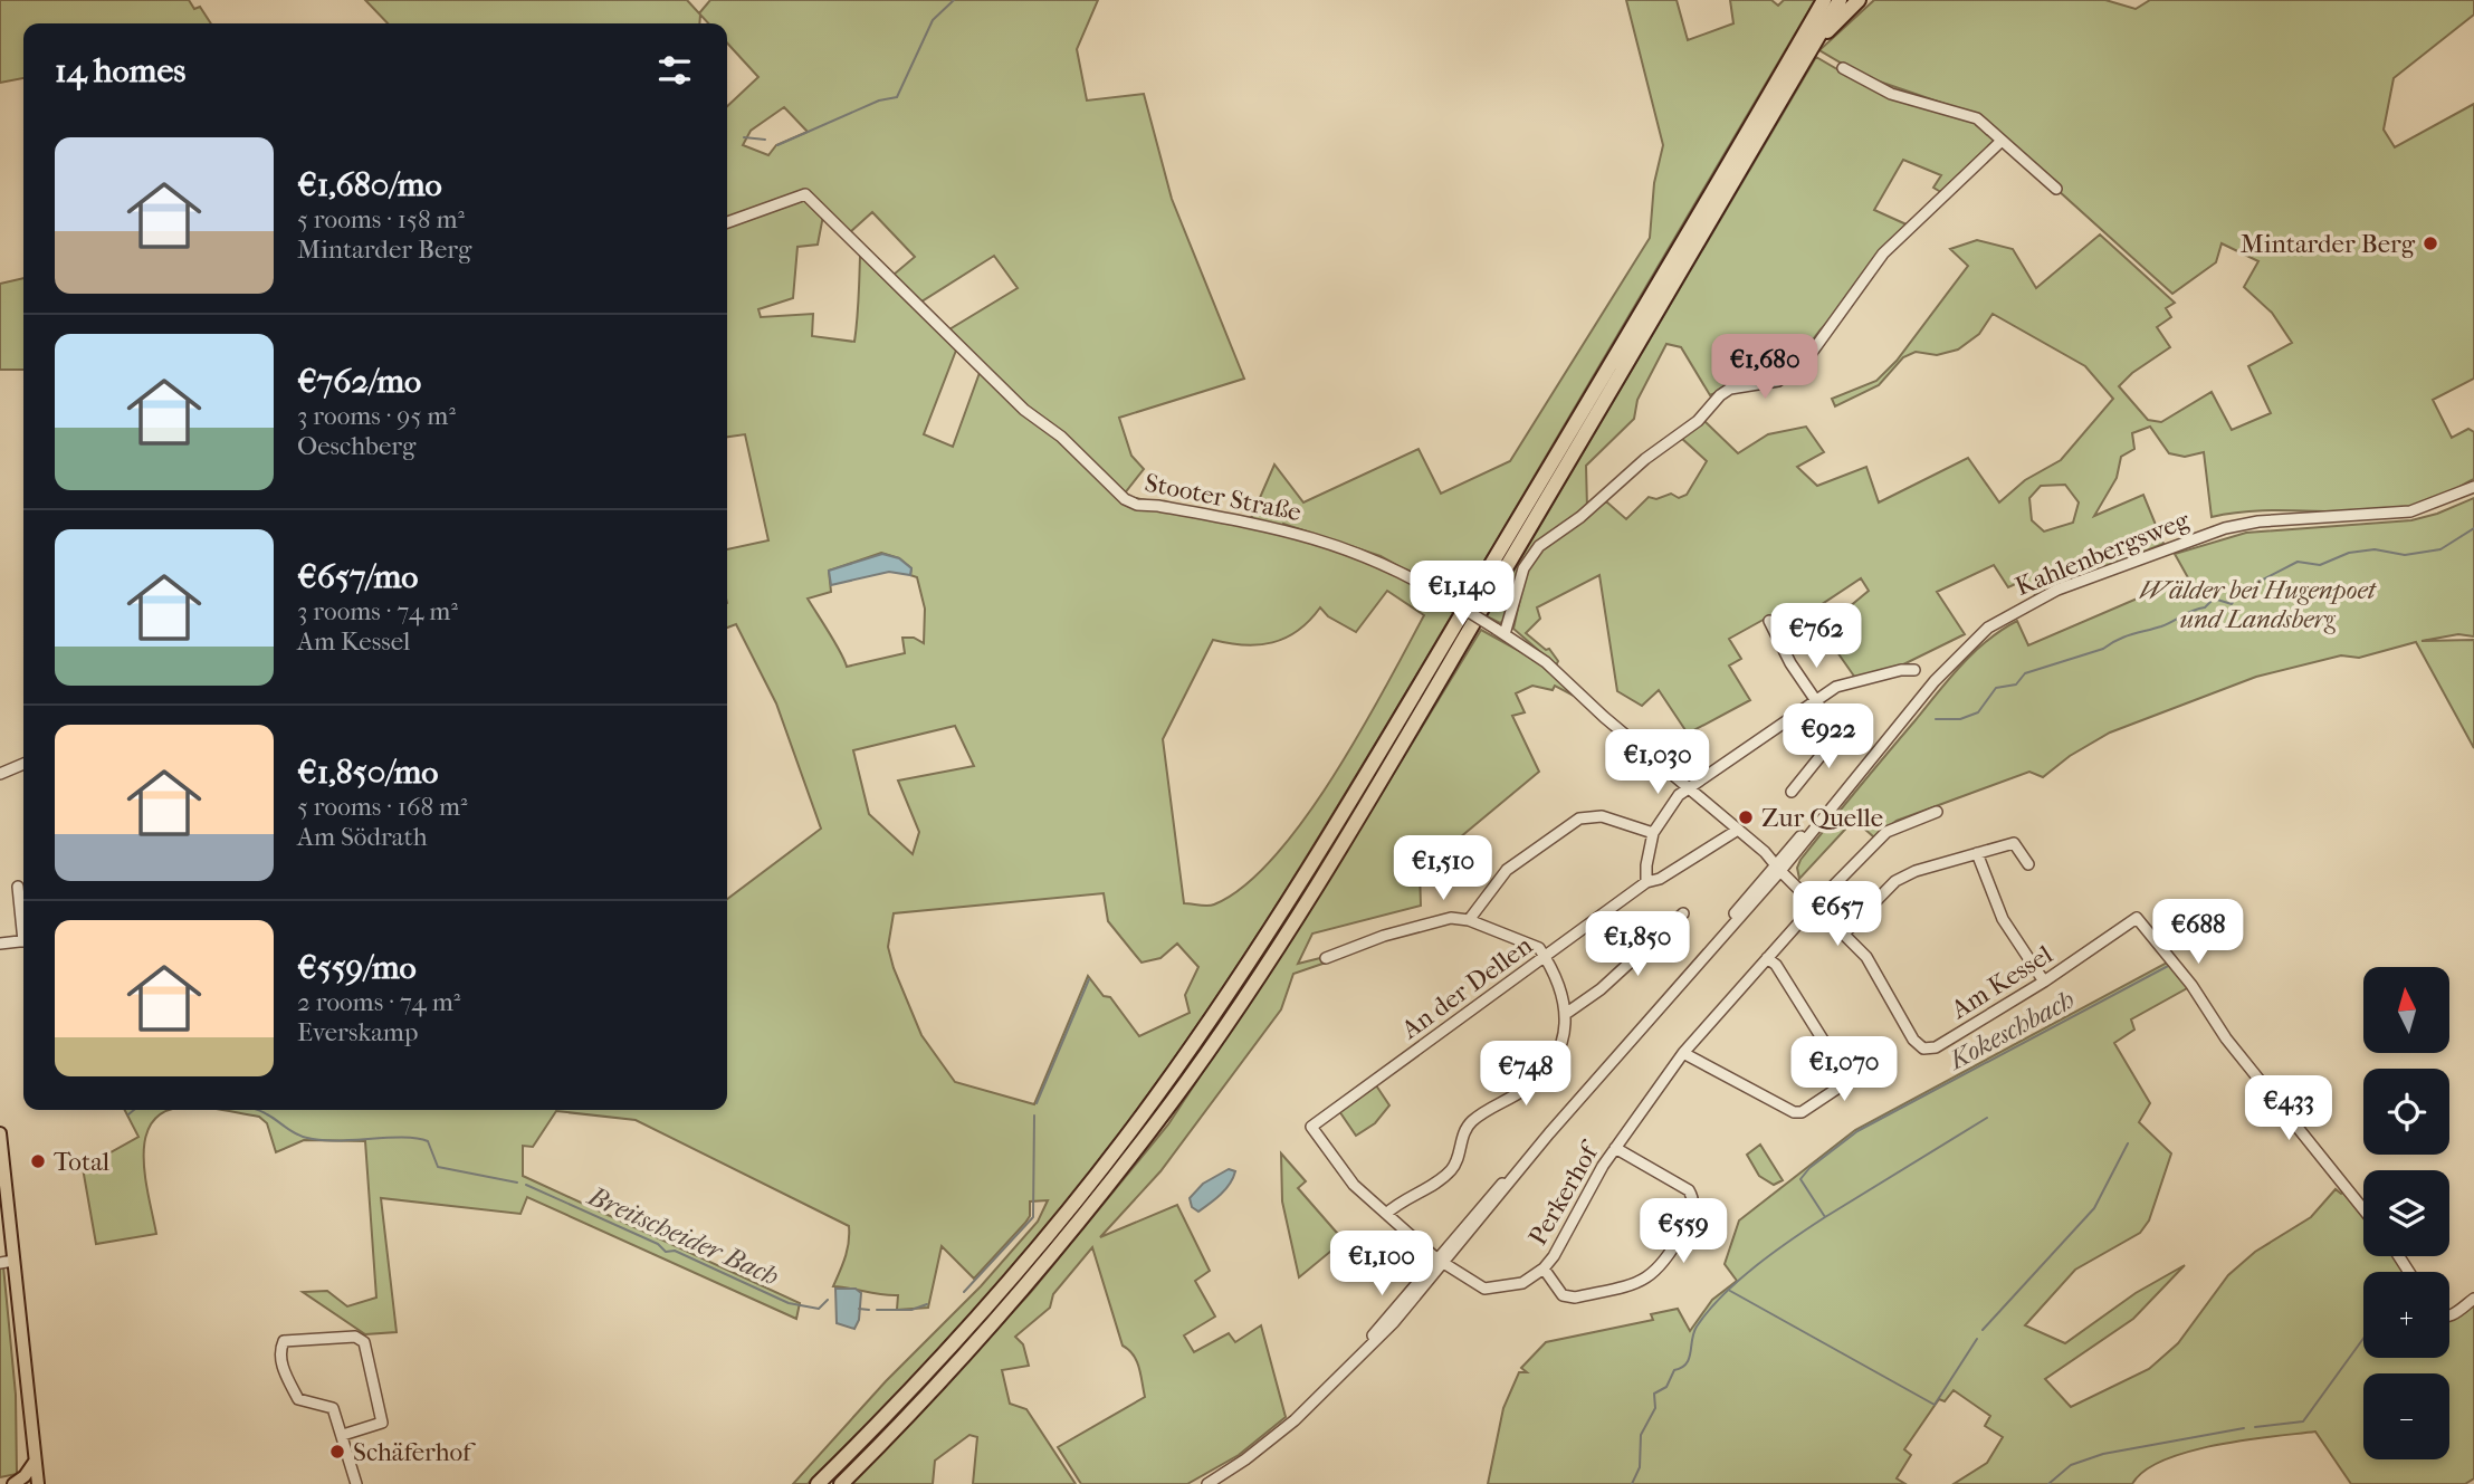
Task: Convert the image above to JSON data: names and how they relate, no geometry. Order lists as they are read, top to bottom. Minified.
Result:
{"streets":{"street":["Stooter Straße","Kahlenbergsweg","Am Kessel","An der Dellen","Perkerhof"]},"crossings":[["Stooter Straße","Kahlenbergsweg"],["Stooter Straße","Am Kessel"],["Stooter Straße","An der Dellen"],["Kahlenbergsweg","Am Kessel"],["Kahlenbergsweg","Perkerhof"],["Am Kessel","Perkerhof"],["An der Dellen","Perkerhof"]],"water":["Kokeschbach","Breitscheider Bach"],"parks":["Wälder bei Hugenpoet und Landsberg"],"places":["Mintarder Berg","Zur Quelle","Total","Schäferhof"],"north":"top","page":{"heading":"14 homes","list":[{"name":"€1,680/mo","note":"5 rooms · 158 m² · Mintarder Berg"},{"name":"€762/mo","note":"3 rooms · 95 m² · Oeschberg"},{"name":"€657/mo","note":"3 rooms · 74 m² · Am Kessel"},{"name":"€1,850/mo","note":"5 rooms · 168 m² · Am Södrath"},{"name":"€559/mo","note":"2 rooms · 74 m² · Everskamp"}],"price":["€1,680","€1,140","€762","€922","€1,030","€1,510","€657","€688","€1,850","€1,070","€748","€433","€559","€1,100"],"map_buttons":["+","−"]}}
